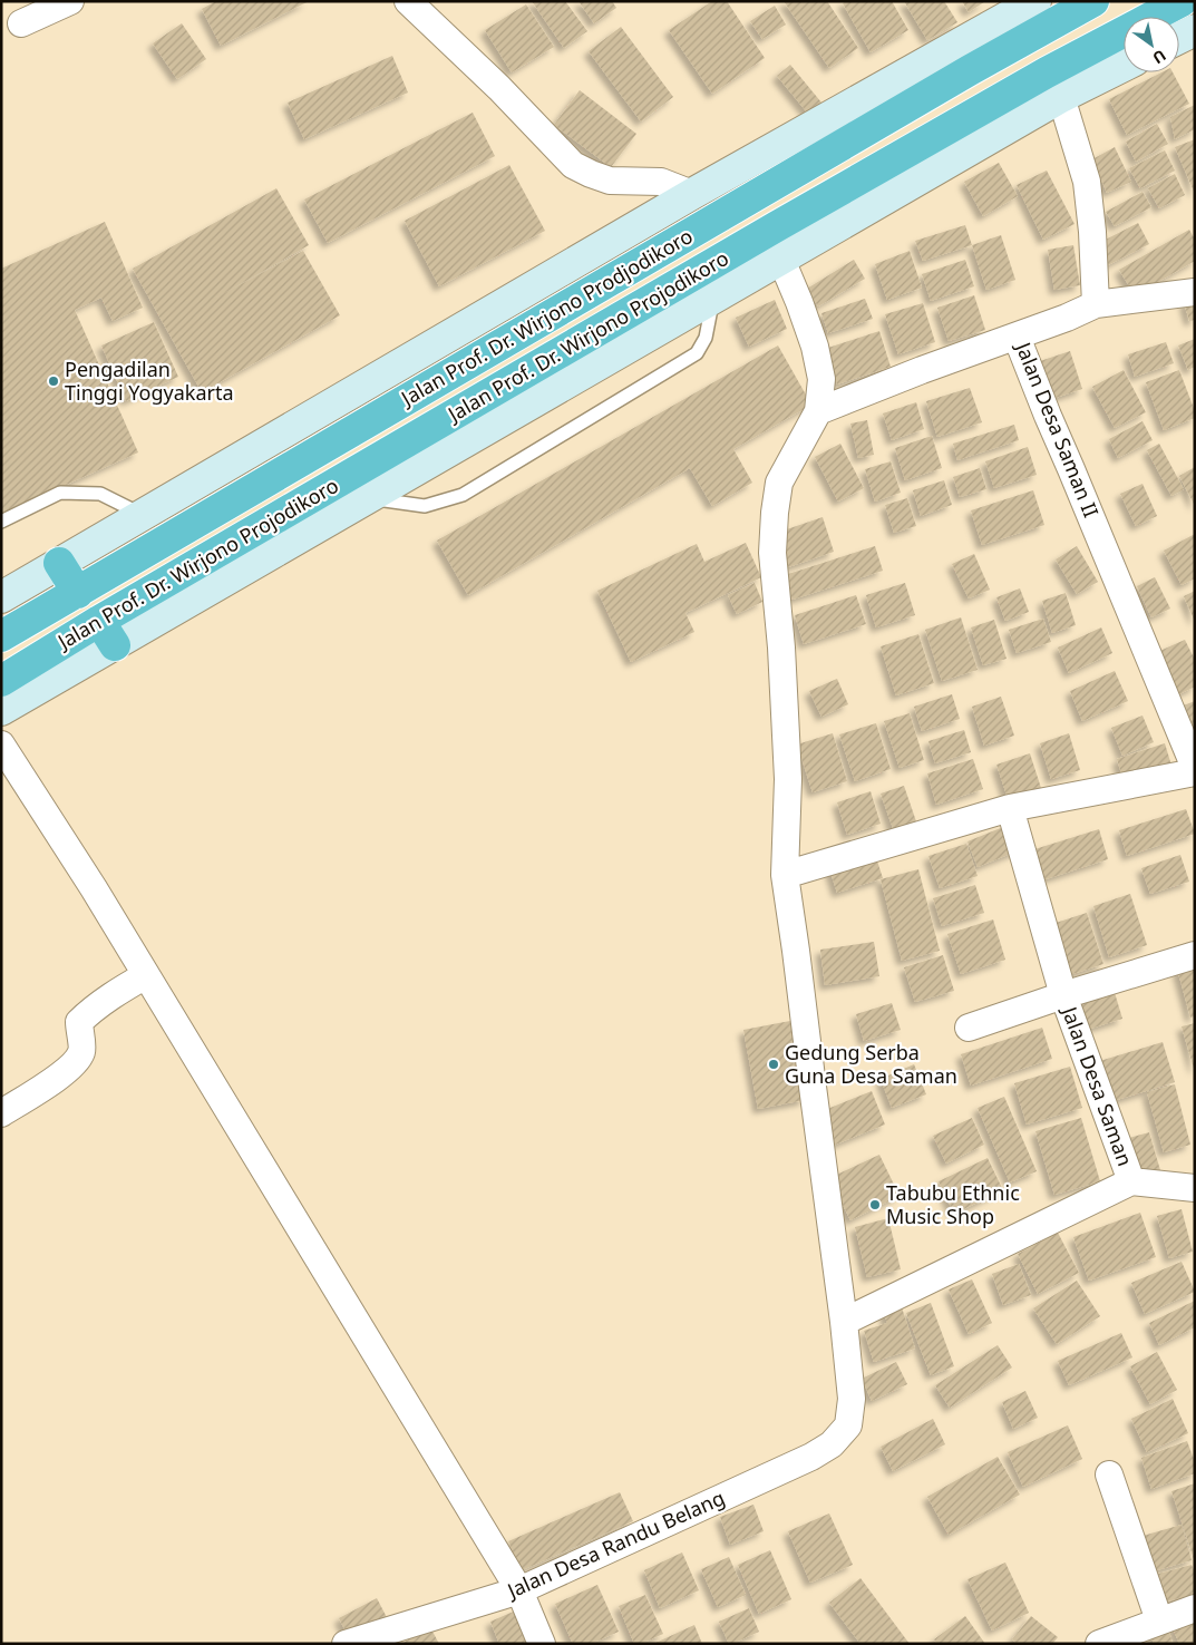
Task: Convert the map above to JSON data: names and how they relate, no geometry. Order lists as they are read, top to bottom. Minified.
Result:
{"streets":{"highway":["Jalan Prof. Dr. Wirjono Prodjodikoro","Jalan Prof. Dr. Wirjono Projodikoro"],"street":["Jalan Desa Saman II","Jalan Desa Saman","Jalan Desa Randu Belang"]},"places":["Pengadilan Tinggi Yogyakarta","Gedung Serba Guna Desa Saman","Tabubu Ethnic Music Shop"],"north":"bottom right"}
